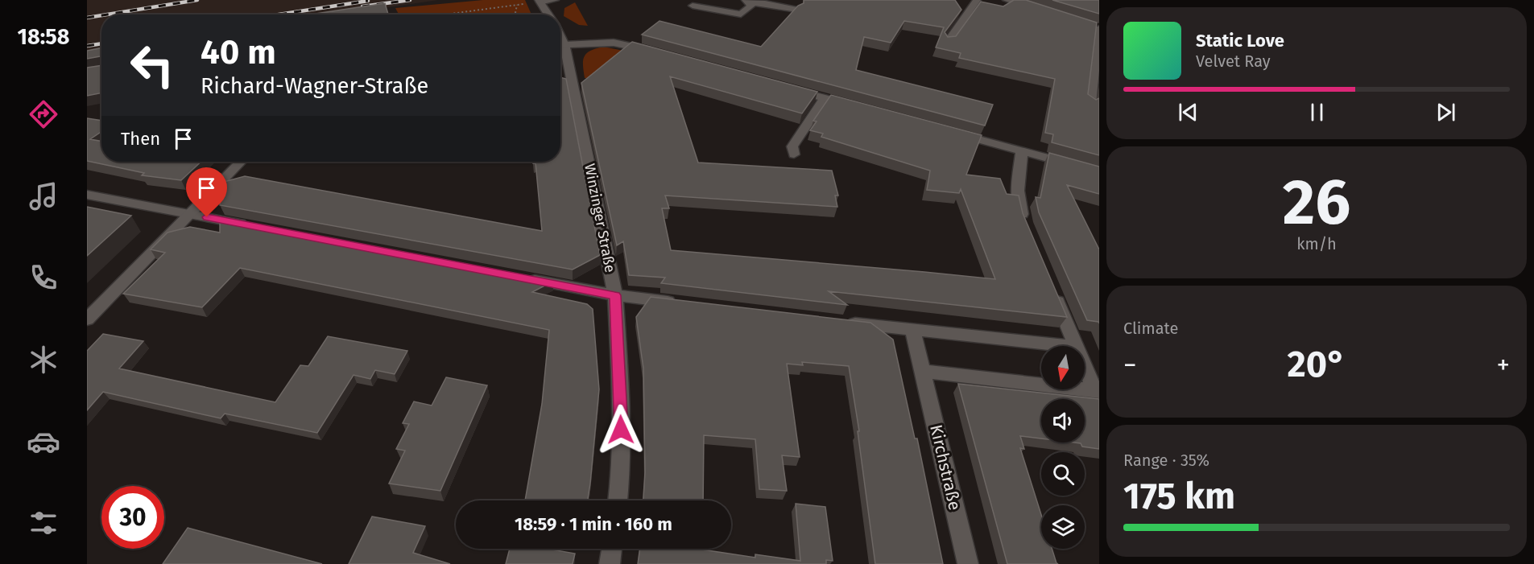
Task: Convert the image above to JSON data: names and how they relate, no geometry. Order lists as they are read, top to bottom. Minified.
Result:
{"streets":{"street":["Winzinger Straße","Kirchstraße"]},"north":"bottom","page":{"tabs":"18:58","turn":["40 m","Richard-Wagner-Straße"],"song":["Static Love","Velvet Ray"],"then":"Then","tile":[["26","km/h"],"Climate",["Range · 35%","175 km"]],"heat":["−","20°","+"],"limit":"30","trip":"18:59 · 1 min · 160 m"}}
